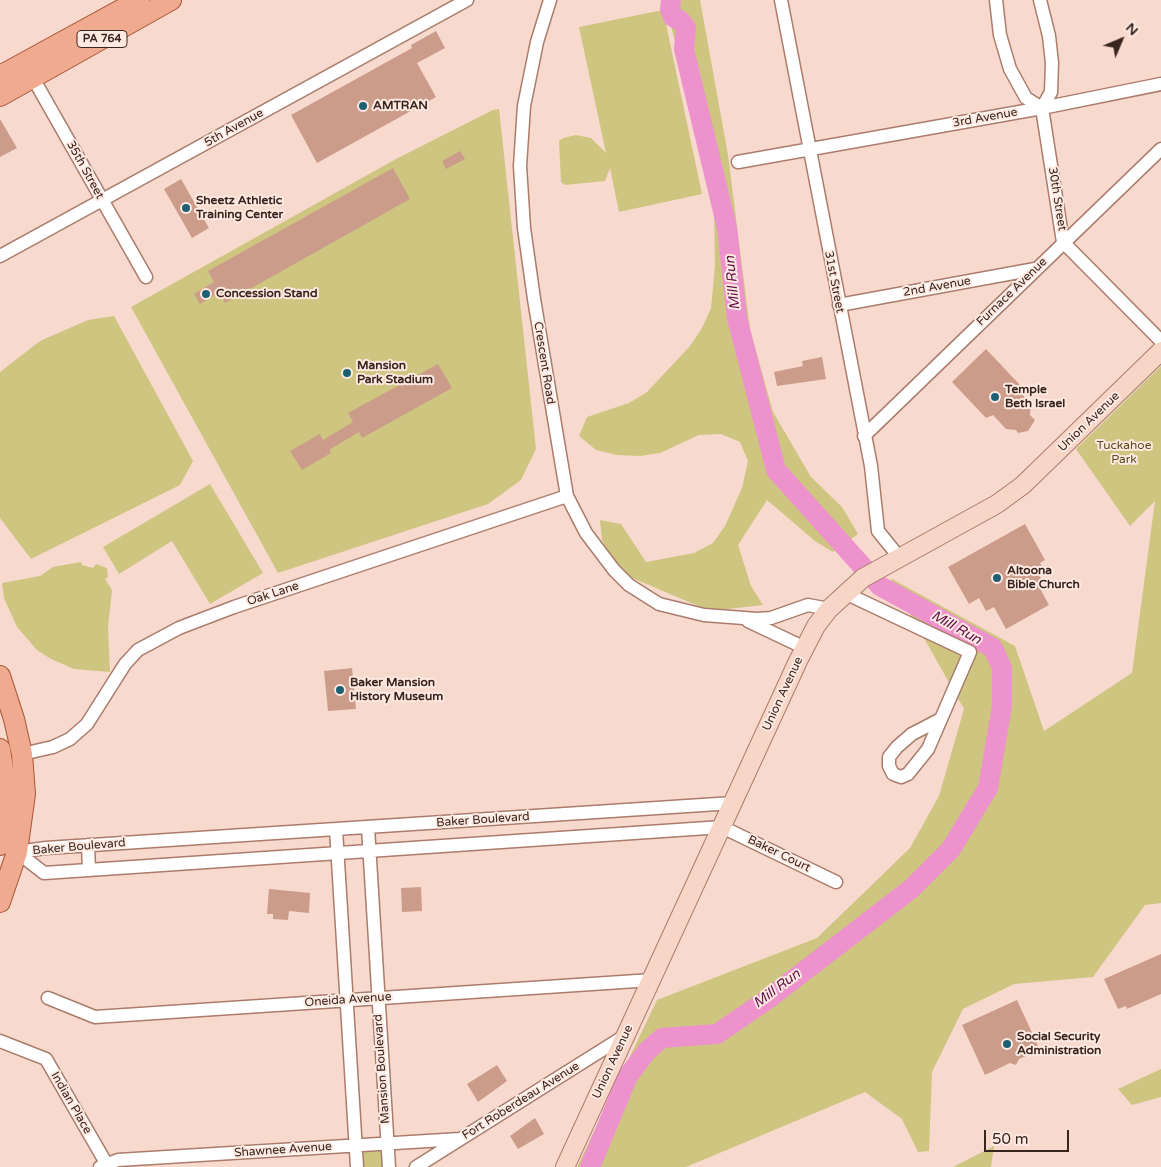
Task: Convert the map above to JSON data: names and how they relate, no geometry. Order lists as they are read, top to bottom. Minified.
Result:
{"streets":{"main road":["PA 764","Union Avenue"],"street":["3rd Avenue","5th Avenue","35th Street","30th Street","31st Street","2nd Avenue","Furnace Avenue","Crescent Road","Oak Lane","Baker Boulevard","Baker Court","Oneida Avenue","Mansion Boulevard","Fort Roberdeau Avenue","Indian Place","Shawnee Avenue"]},"crossings":[["PA 764","35th Street"],["3rd Avenue","30th Street"],["3rd Avenue","31st Street"],["5th Avenue","35th Street"],["30th Street","Furnace Avenue"],["31st Street","2nd Avenue"],["31st Street","Furnace Avenue"],["31st Street","Union Avenue"],["2nd Avenue","Furnace Avenue"],["Crescent Road","Union Avenue"],["Crescent Road","Oak Lane"],["Union Avenue","Baker Boulevard"],["Union Avenue","Baker Court"],["Union Avenue","Oneida Avenue"],["Union Avenue","Fort Roberdeau Avenue"],["Baker Boulevard","Baker Court"],["Baker Boulevard","Mansion Boulevard"],["Oneida Avenue","Mansion Boulevard"],["Mansion Boulevard","Shawnee Avenue"],["Fort Roberdeau Avenue","Shawnee Avenue"],["Indian Place","Shawnee Avenue"]],"water":["Mill Run"],"parks":["Tuckahoe Park"],"places":["AMTRAN","Sheetz Athletic Training Center","Concession Stand","Mansion Park Stadium","Temple Beth Israel","Altoona Bible Church","Baker Mansion History Museum","Social Security Administration"],"scale_bar":"50 m","north":"top right"}
